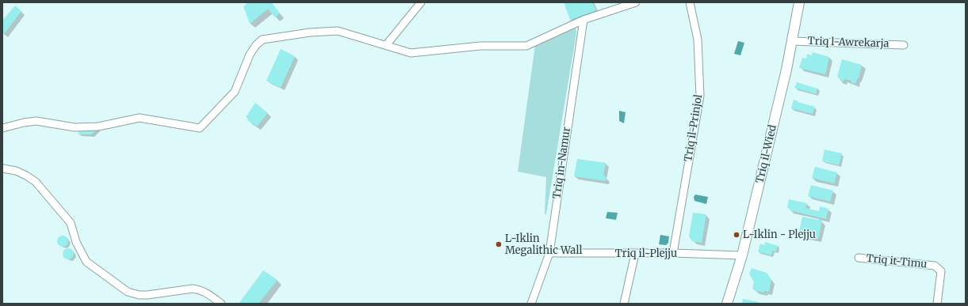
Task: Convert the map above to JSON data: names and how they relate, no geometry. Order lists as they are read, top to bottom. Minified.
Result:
{"streets":{"street":["Triq l-Awrekarja","Triq il-Prinjol","Triq il-Wied","Triq in-Namur","Triq il-Plejju","Triq it-Timu"]},"crossings":[["Triq l-Awrekarja","Triq il-Wied"],["Triq il-Prinjol","Triq il-Plejju"],["Triq il-Wied","Triq il-Plejju"],["Triq in-Namur","Triq il-Plejju"]],"places":["L-Iklin - Plejju","L-Iklin Megalithic Wall"]}
